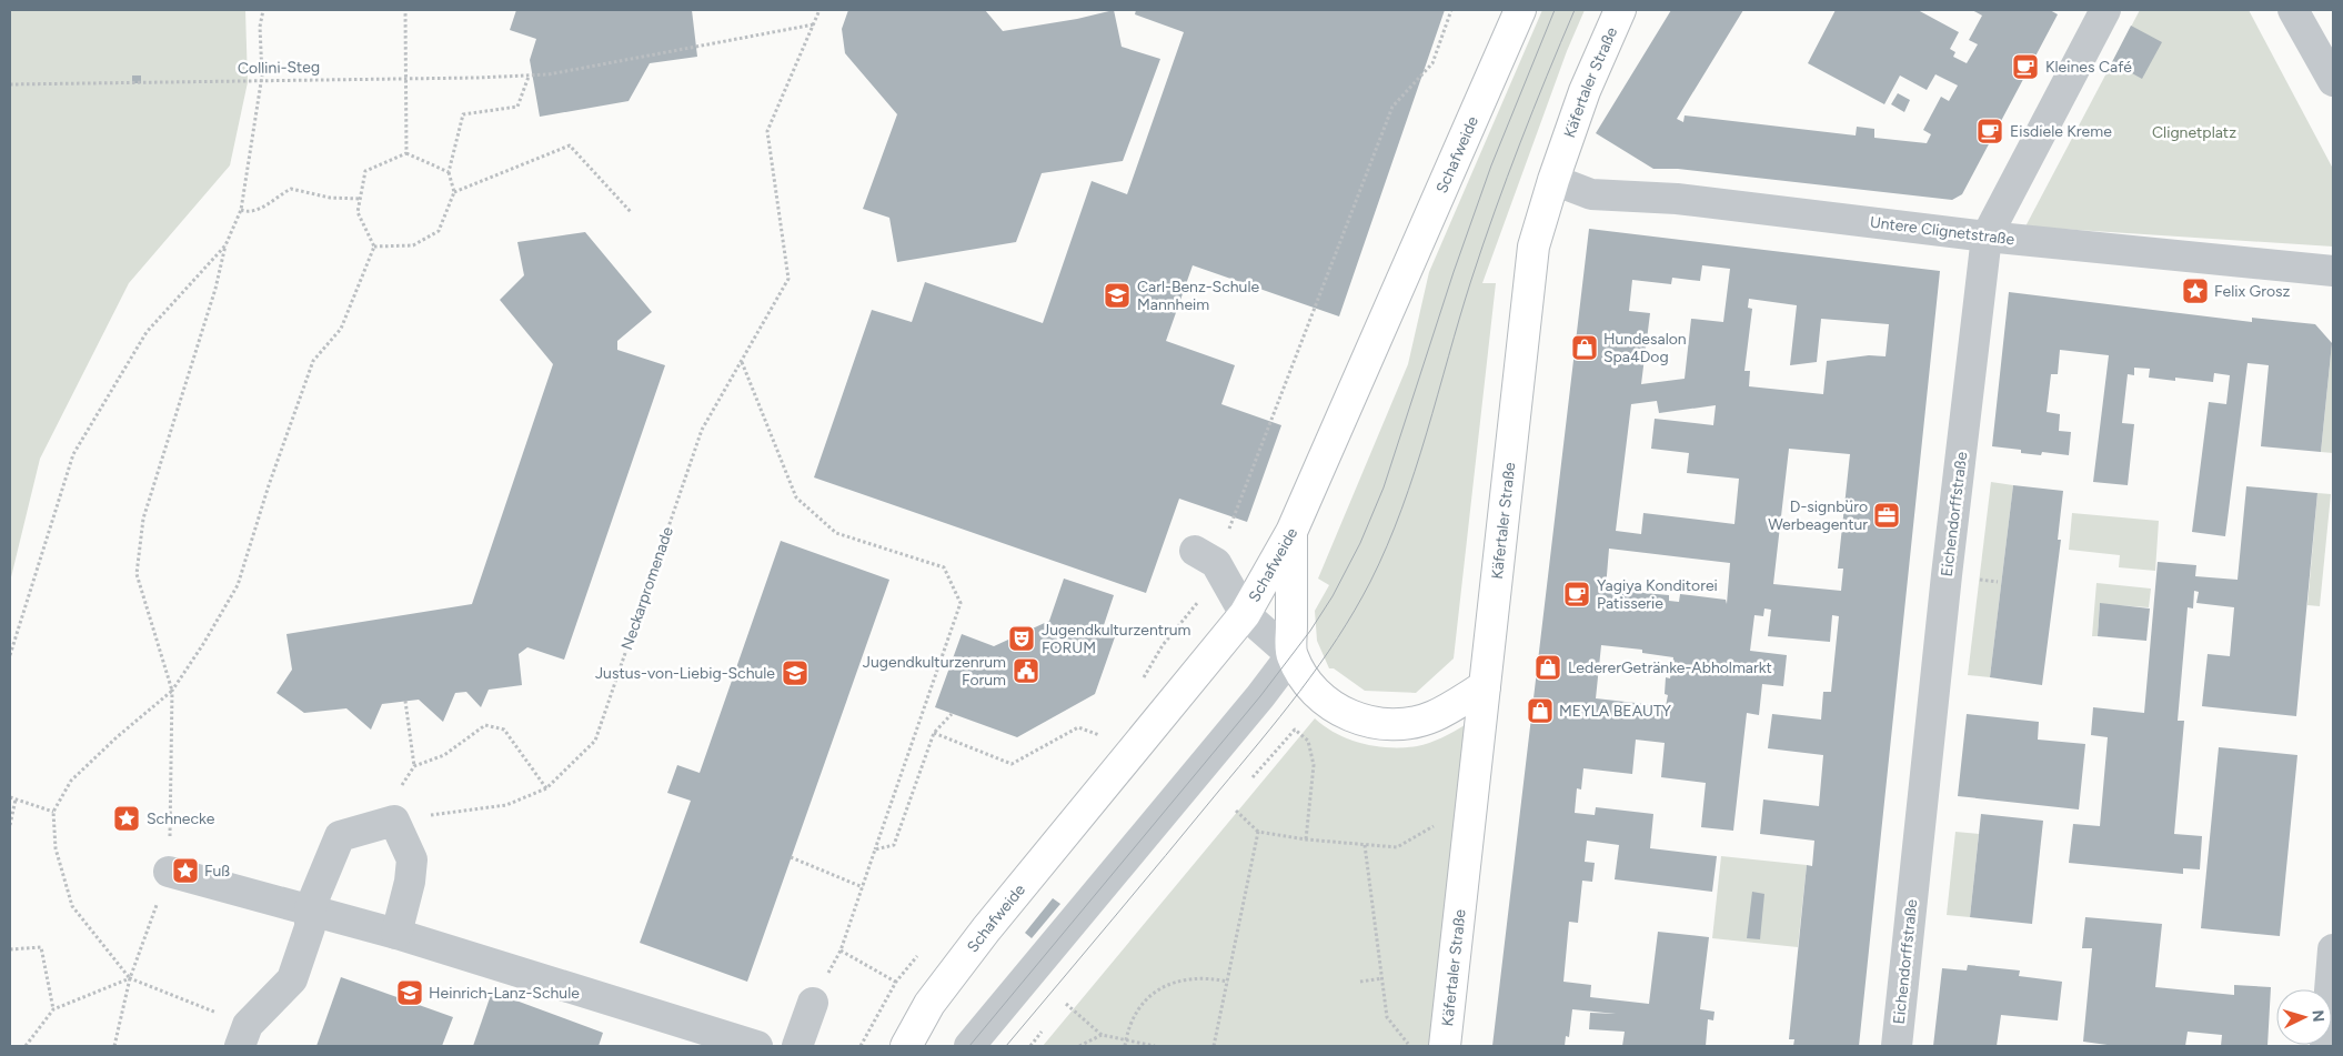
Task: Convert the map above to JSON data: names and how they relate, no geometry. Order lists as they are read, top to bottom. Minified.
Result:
{"streets":{"main road":["Käfertaler Straße","Schafweide"],"street":["Untere Clignetstraße","Eichendorffstraße"],"path":["Collini-Steg","Neckarpromenade"]},"crossings":[["Collini-Steg","Neckarpromenade"],["Käfertaler Straße","Untere Clignetstraße"],["Untere Clignetstraße","Eichendorffstraße"]],"parks":["Clignetplatz"],"places":{"cafe":["Kleines Café","Eisdiele Kreme","Yagiya Konditorei Patisserie"],"place":["Felix Grosz","Schnecke","Fuß"],"school or university":["Carl-Benz-Schule Mannheim","Justus-von-Liebig-Schule","Heinrich-Lanz-Schule"],"shop":["Hundesalon Spa4Dog","LedererGetränke-Abholmarkt","MEYLA BEAUTY"],"office":["D-signbüro Werbeagentur"],"theatre":["Jugendkulturzentrum FORUM"],"public building":["Jugendkulturzenrum Forum"]},"north":"right"}
